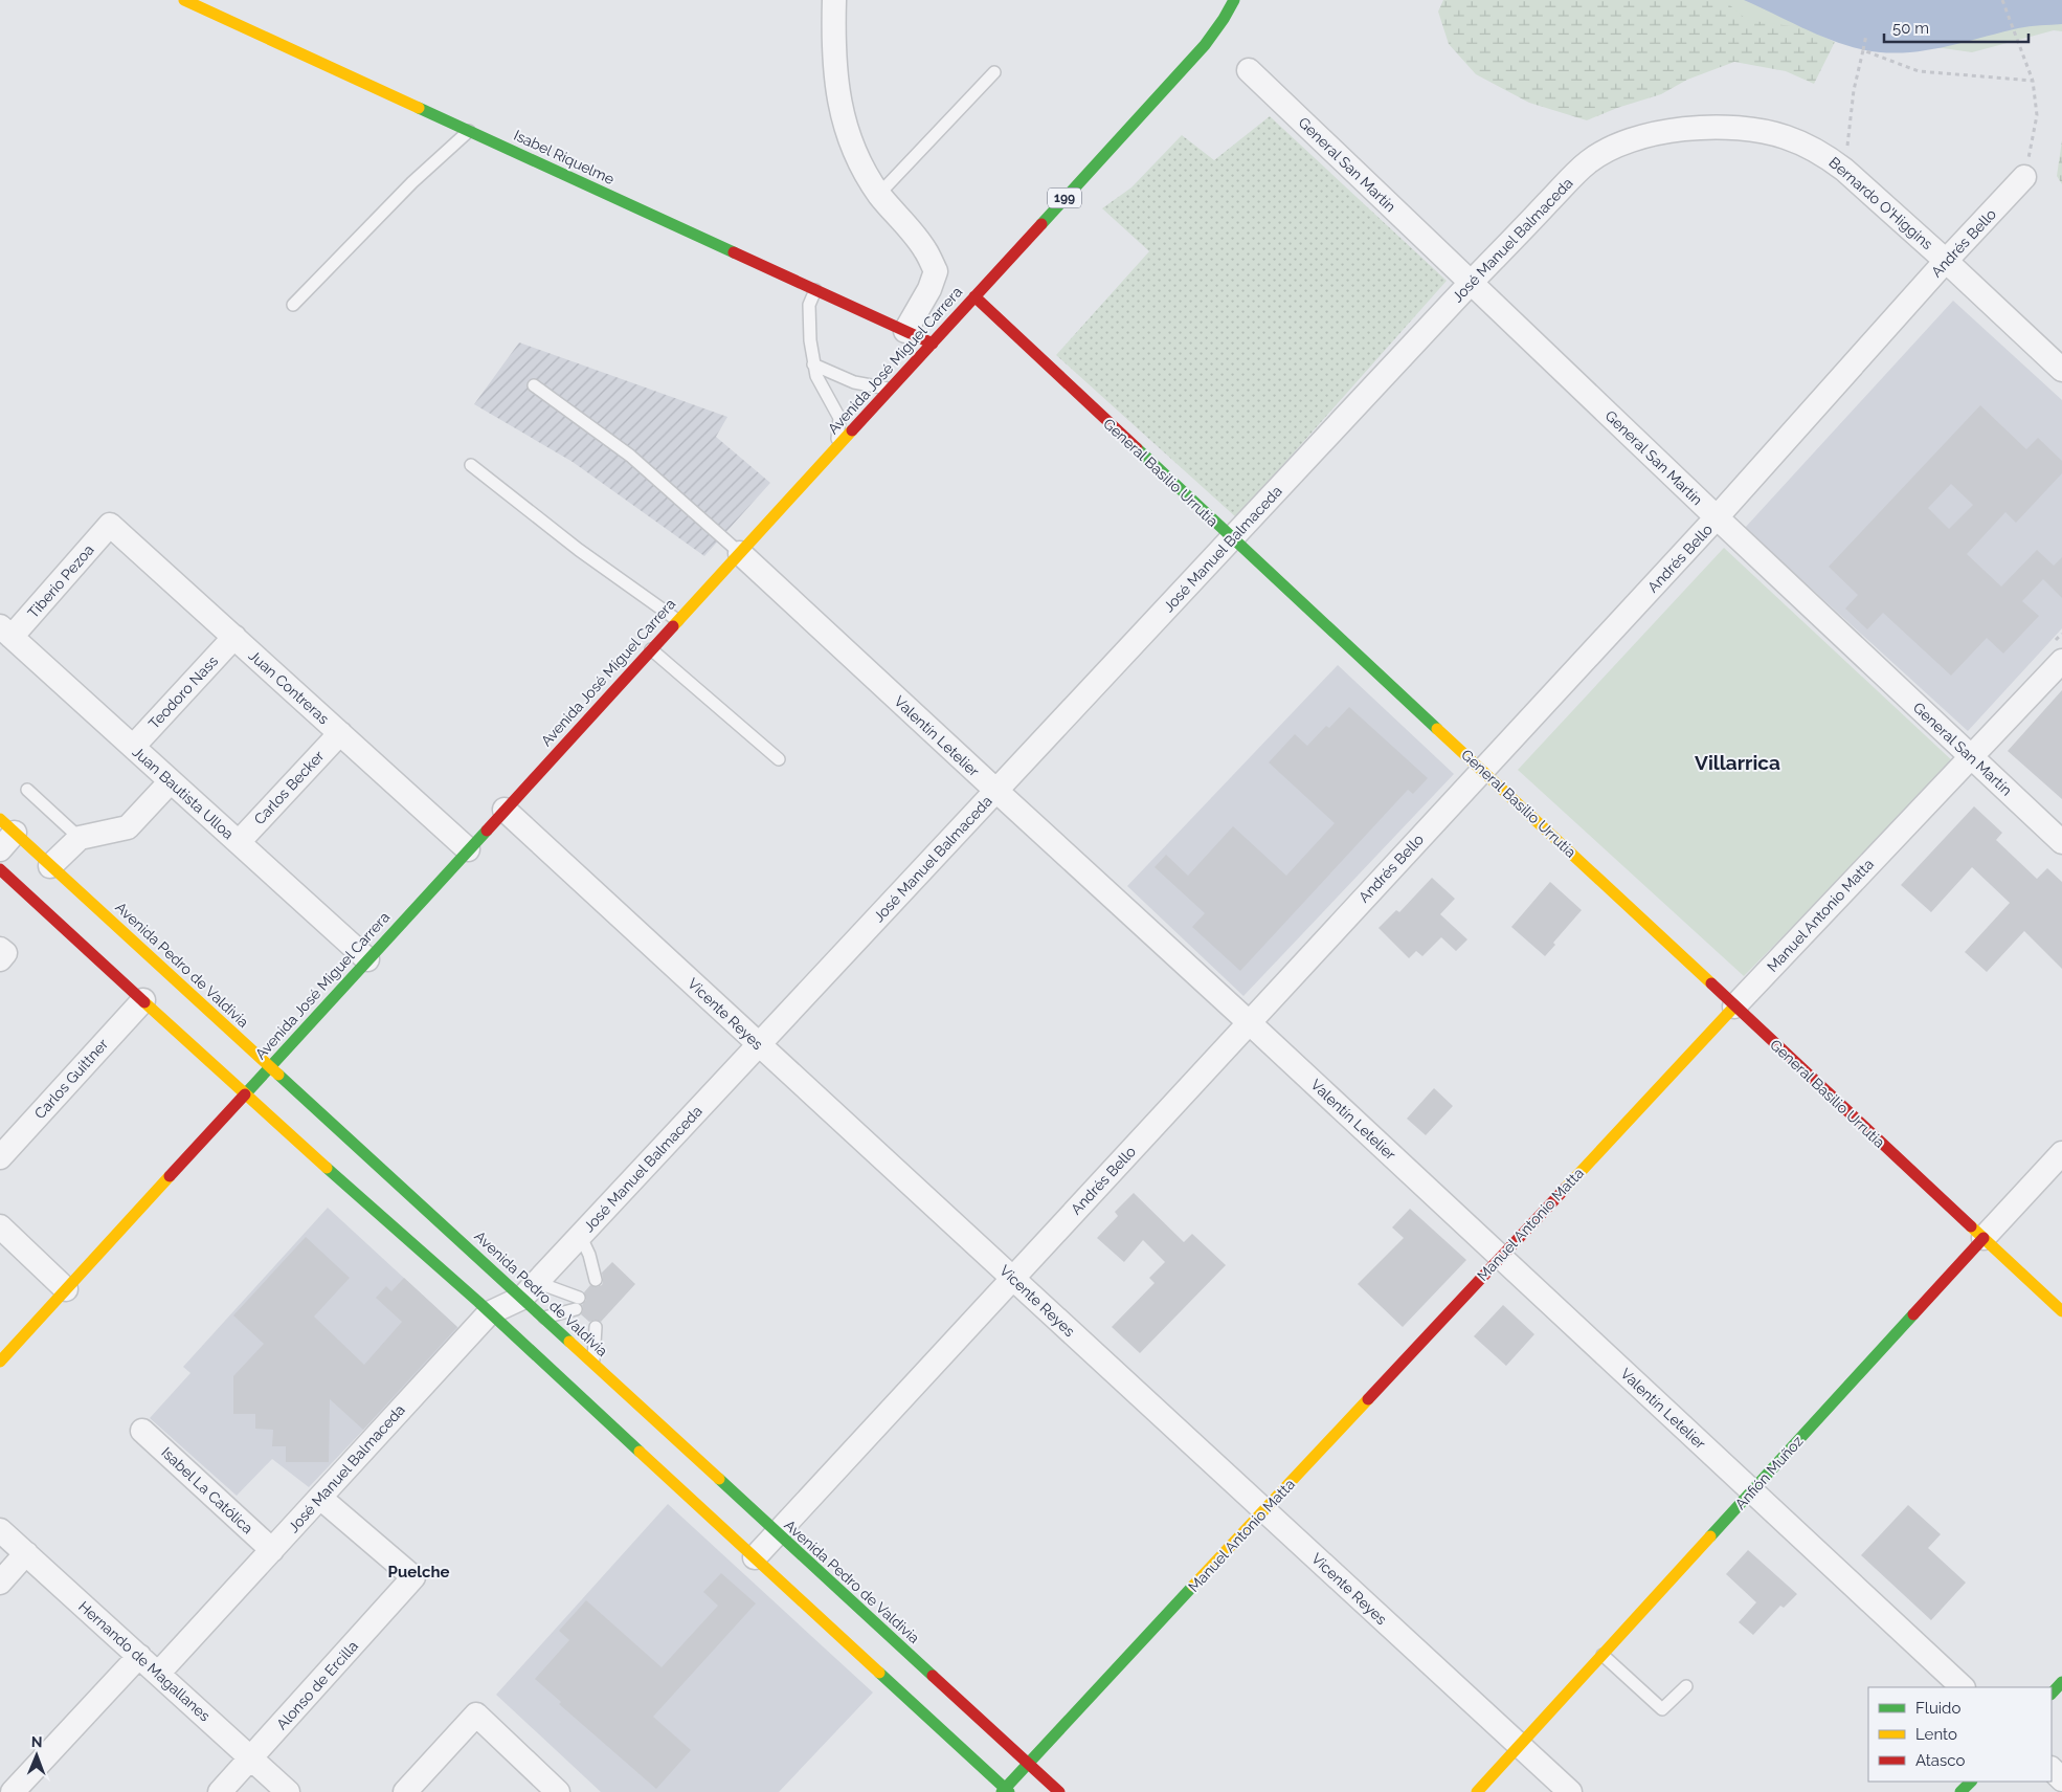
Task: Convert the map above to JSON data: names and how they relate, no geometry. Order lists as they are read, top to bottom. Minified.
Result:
{"streets":{"main road":["Isabel Riquelme","199","Avenida José Miguel Carrera","General Basilio Urrutia","Manuel Antonio Matta","Avenida Pedro de Valdivia","Anfión Muñoz"],"street":["General San Martín","Bernardo O'Higgins","José Manuel Balmaceda","Andrés Bello","Tiberio Pezoa","Juan Contreras","Teodoro Nass","Valentín Letelier","Carlos Becker","Juan Bautista Ulloa","Vicente Reyes","Carlos Guittner","Isabel La Católica","Hernando de Magallanes","Alonso de Ercilla"]},"crossings":[["Isabel Riquelme","Avenida José Miguel Carrera"],["General San Martín","José Manuel Balmaceda"],["General San Martín","Andrés Bello"],["General San Martín","Manuel Antonio Matta"],["Bernardo O'Higgins","José Manuel Balmaceda"],["Bernardo O'Higgins","Andrés Bello"],["José Manuel Balmaceda","General Basilio Urrutia"],["José Manuel Balmaceda","Valentín Letelier"],["José Manuel Balmaceda","Avenida Pedro de Valdivia"],["José Manuel Balmaceda","Vicente Reyes"],["José Manuel Balmaceda","Isabel La Católica"],["José Manuel Balmaceda","Hernando de Magallanes"],["José Manuel Balmaceda","Alonso de Ercilla"],["Andrés Bello","General Basilio Urrutia"],["Andrés Bello","Valentín Letelier"],["Andrés Bello","Avenida Pedro de Valdivia"],["Andrés Bello","Vicente Reyes"],["Avenida José Miguel Carrera","General Basilio Urrutia"],["Avenida José Miguel Carrera","Juan Contreras"],["Avenida José Miguel Carrera","Valentín Letelier"],["Avenida José Miguel Carrera","Juan Bautista Ulloa"],["Avenida José Miguel Carrera","Avenida Pedro de Valdivia"],["Avenida José Miguel Carrera","Vicente Reyes"],["General Basilio Urrutia","Manuel Antonio Matta"],["General Basilio Urrutia","Anfión Muñoz"],["Tiberio Pezoa","Juan Contreras"],["Tiberio Pezoa","Juan Bautista Ulloa"],["Juan Contreras","Teodoro Nass"],["Juan Contreras","Carlos Becker"],["Teodoro Nass","Juan Bautista Ulloa"],["Valentín Letelier","Manuel Antonio Matta"],["Valentín Letelier","Anfión Muñoz"],["Carlos Becker","Juan Bautista Ulloa"],["Manuel Antonio Matta","Avenida Pedro de Valdivia"],["Manuel Antonio Matta","Vicente Reyes"],["Vicente Reyes","Anfión Muñoz"],["Hernando de Magallanes","Alonso de Ercilla"]],"districts":["Villarrica","Puelche"],"legend":["Fluido","Lento","Atasco"],"scale_bar":"50 m","north":"top"}
